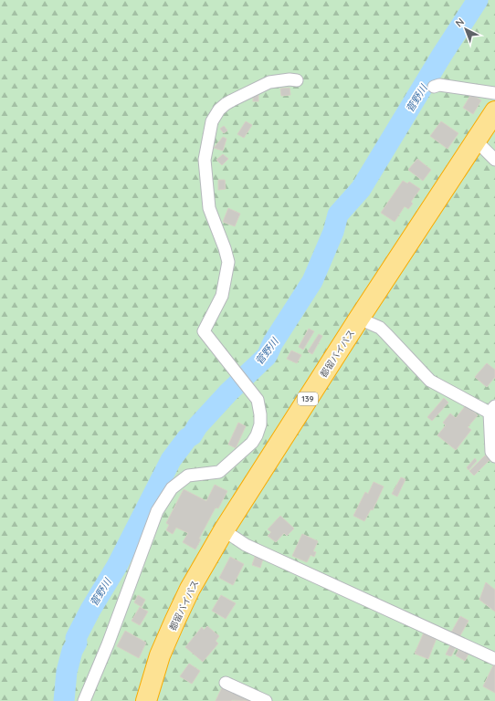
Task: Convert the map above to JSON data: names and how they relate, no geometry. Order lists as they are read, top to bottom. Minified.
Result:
{"streets":{"highway":["都留バイパス","139"]},"water":["菅野川"],"north":"top left"}
